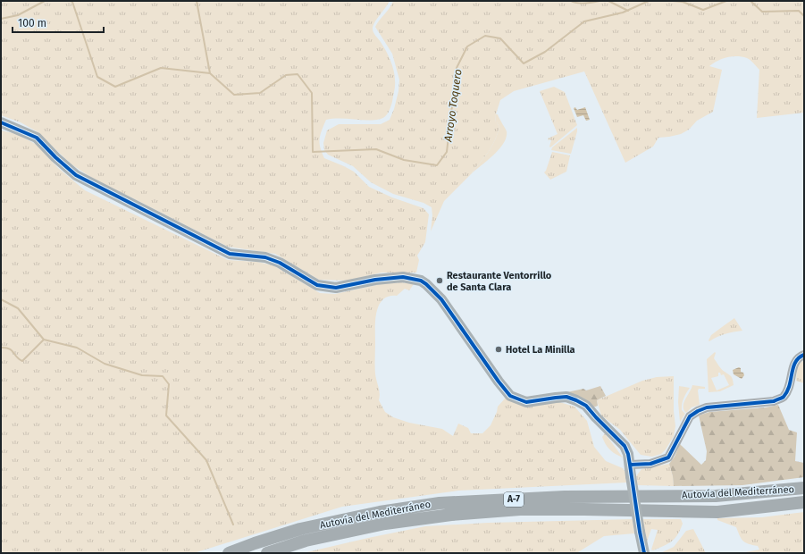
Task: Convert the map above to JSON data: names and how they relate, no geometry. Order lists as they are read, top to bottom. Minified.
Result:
{"streets":{"highway":["Autovía del Mediterráneo","A-7"]},"water":["Arroyo Toquero"],"places":["Restaurante Ventorrillo de Santa Clara","Hotel La Minilla"],"scale_bar":"100 m"}
